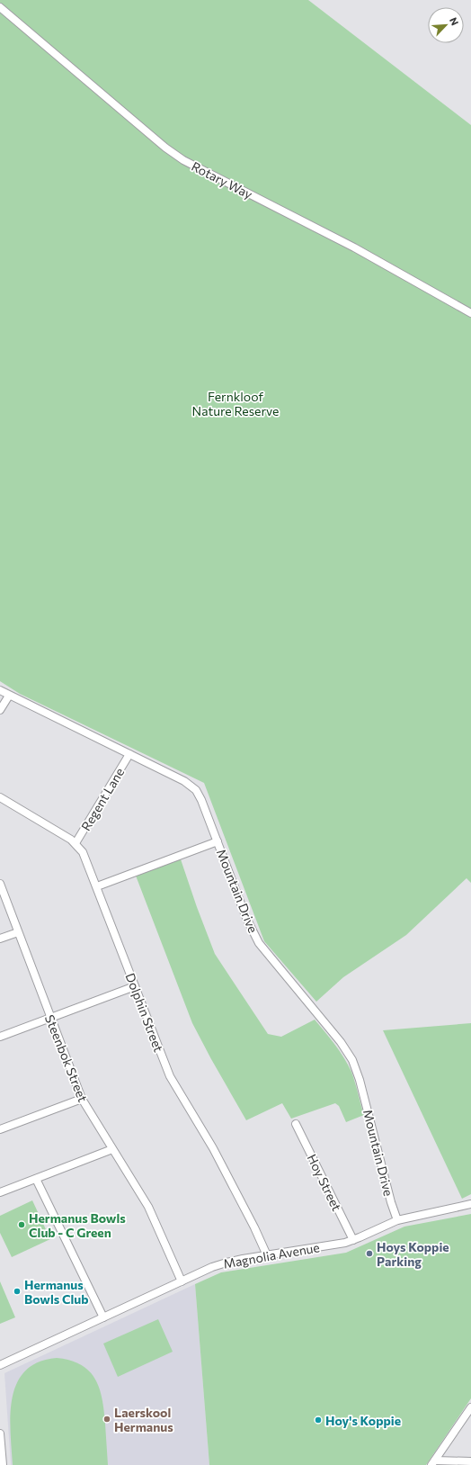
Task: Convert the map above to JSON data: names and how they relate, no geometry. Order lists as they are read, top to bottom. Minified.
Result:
{"streets":{"street":["Rotary Way","Regent Lane","Mountain Drive","Dolphin Street","Steenbok Street","Hoy Street","Magnolia Avenue"]},"crossings":[["Regent Lane","Mountain Drive"],["Regent Lane","Dolphin Street"],["Mountain Drive","Magnolia Avenue"],["Dolphin Street","Magnolia Avenue"],["Steenbok Street","Magnolia Avenue"],["Hoy Street","Magnolia Avenue"]],"parks":["Fernkloof Nature Reserve"],"places":["Hermanus Bowls Club - C Green","Hoys Koppie Parking","Hermanus Bowls Club","Laerskool Hermanus","Hoy's Koppie"],"north":"top right"}
